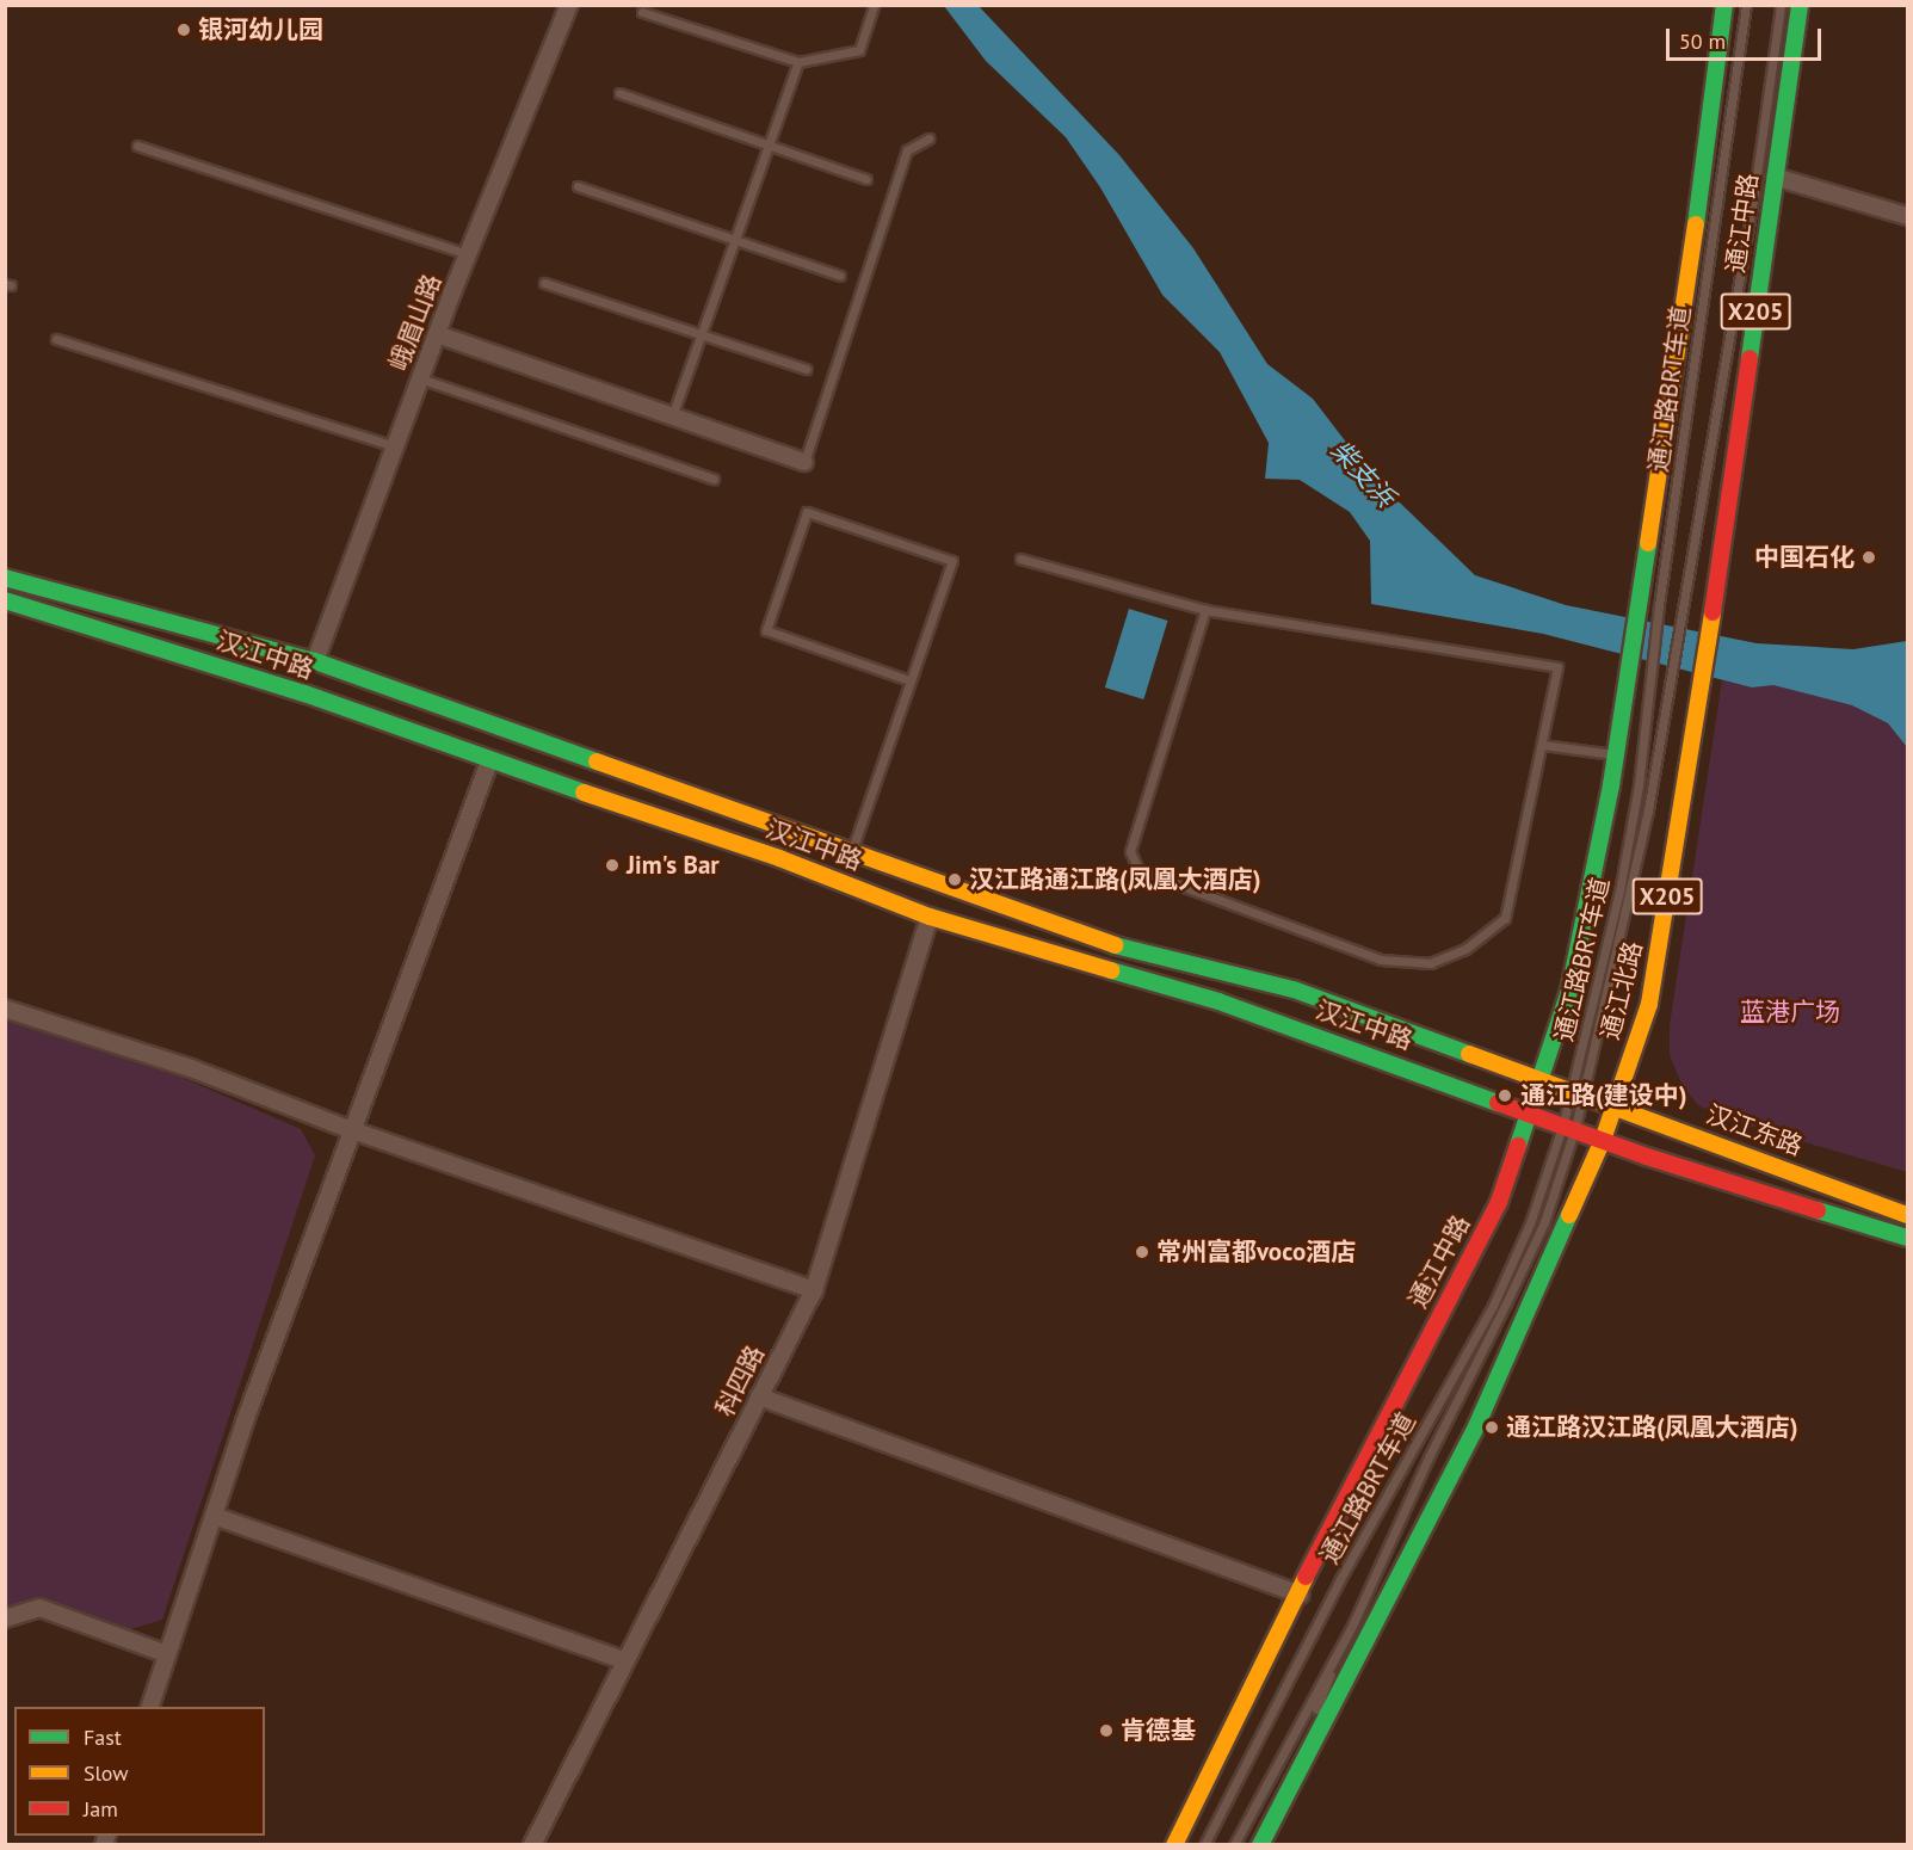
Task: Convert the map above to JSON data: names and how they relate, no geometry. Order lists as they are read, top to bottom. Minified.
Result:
{"streets":{"main road":["通江中路","X205","汉江中路","通江北路","汉江东路"],"street":["峨眉山路","科四路"],"lane":["通江路BRT车道"]},"crossings":[["通江中路","汉江中路"],["通江中路","通江北路"],["峨眉山路","汉江中路"],["通江路BRT车道","汉江中路"],["通江路BRT车道","汉江东路"],["汉江中路","通江北路"],["汉江中路","汉江东路"],["汉江中路","科四路"],["通江北路","汉江东路"]],"water":["柴支浜"],"parks":["蓝港广场"],"places":["银河幼儿园","中国石化","Jim's Bar","汉江路通江路(凤凰大酒店)","通江路(建设中)","常州富都voco酒店","通江路汉江路(凤凰大酒店)","肯德基"],"legend":["Fast","Slow","Jam"],"scale_bar":"50 m"}
